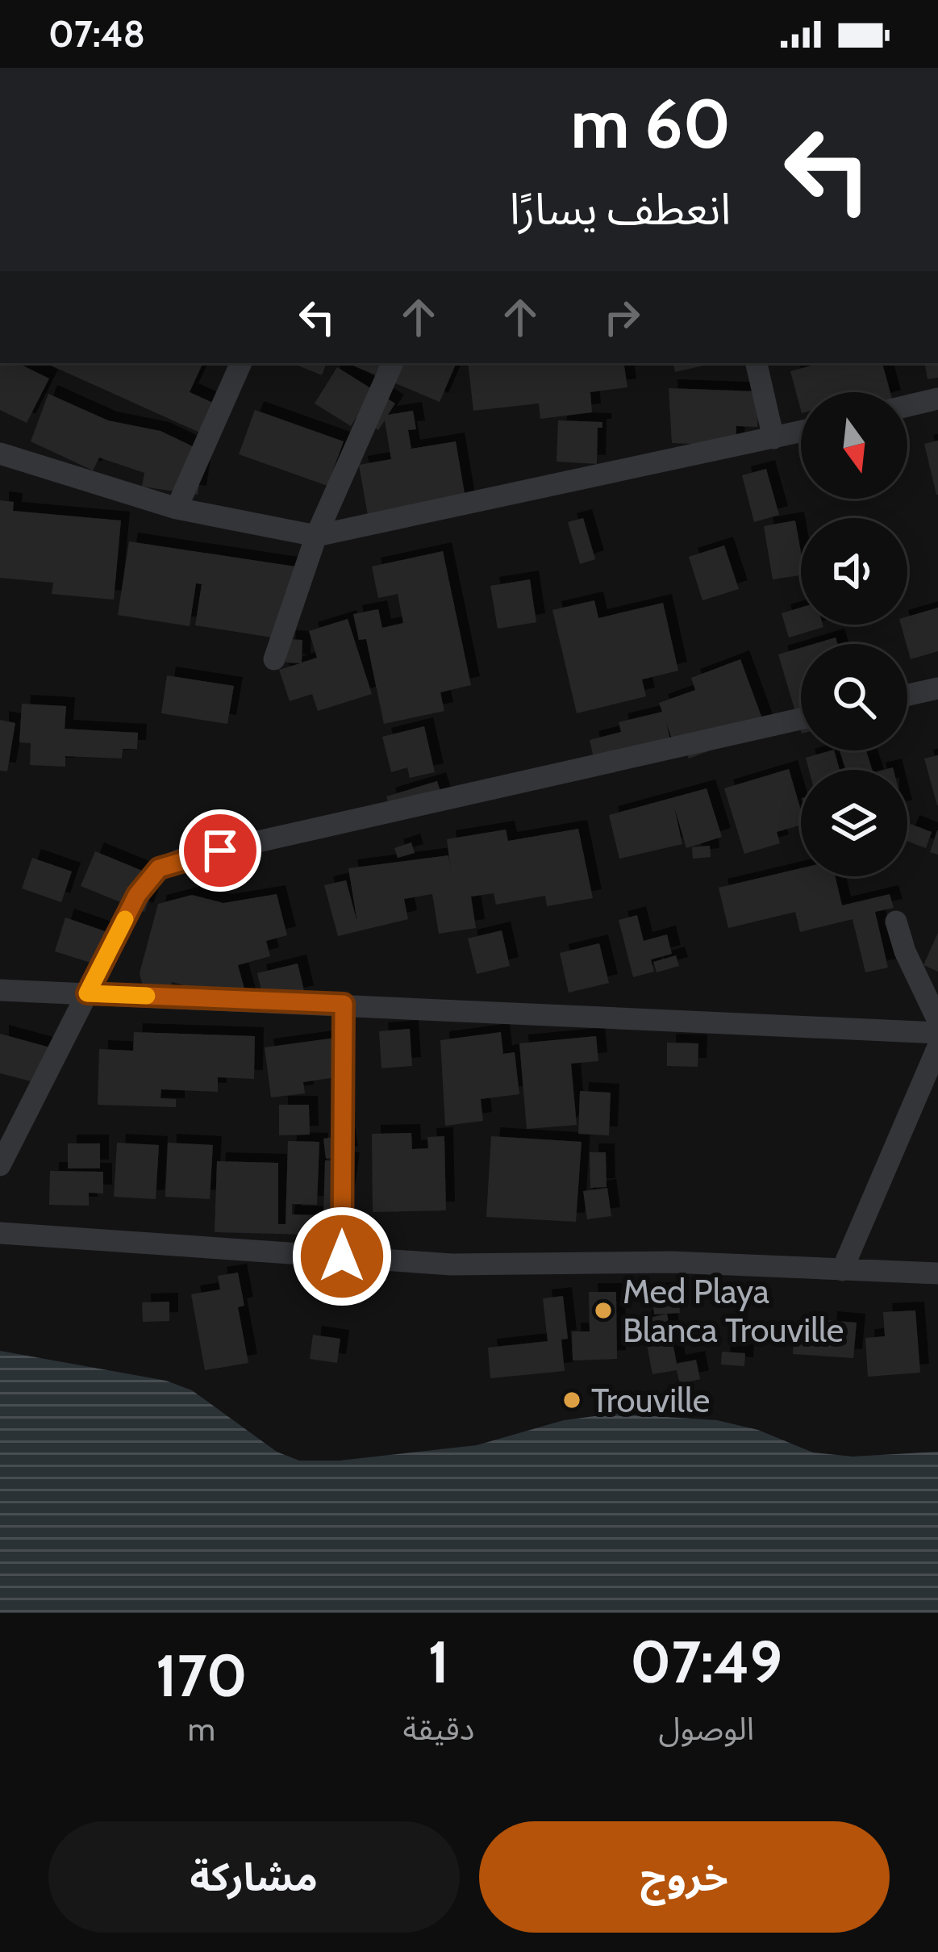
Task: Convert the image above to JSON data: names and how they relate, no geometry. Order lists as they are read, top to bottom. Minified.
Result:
{"places":["Med Playa Blanca Trouville","Trouville"],"north":"bottom","page":{"status":"07:48","turn":["60 m","انعطف يسارًا"],"eta":["07:49","الوصول","1","دقيقة","170","m"],"buttons":["خروج","مشاركة"]}}
